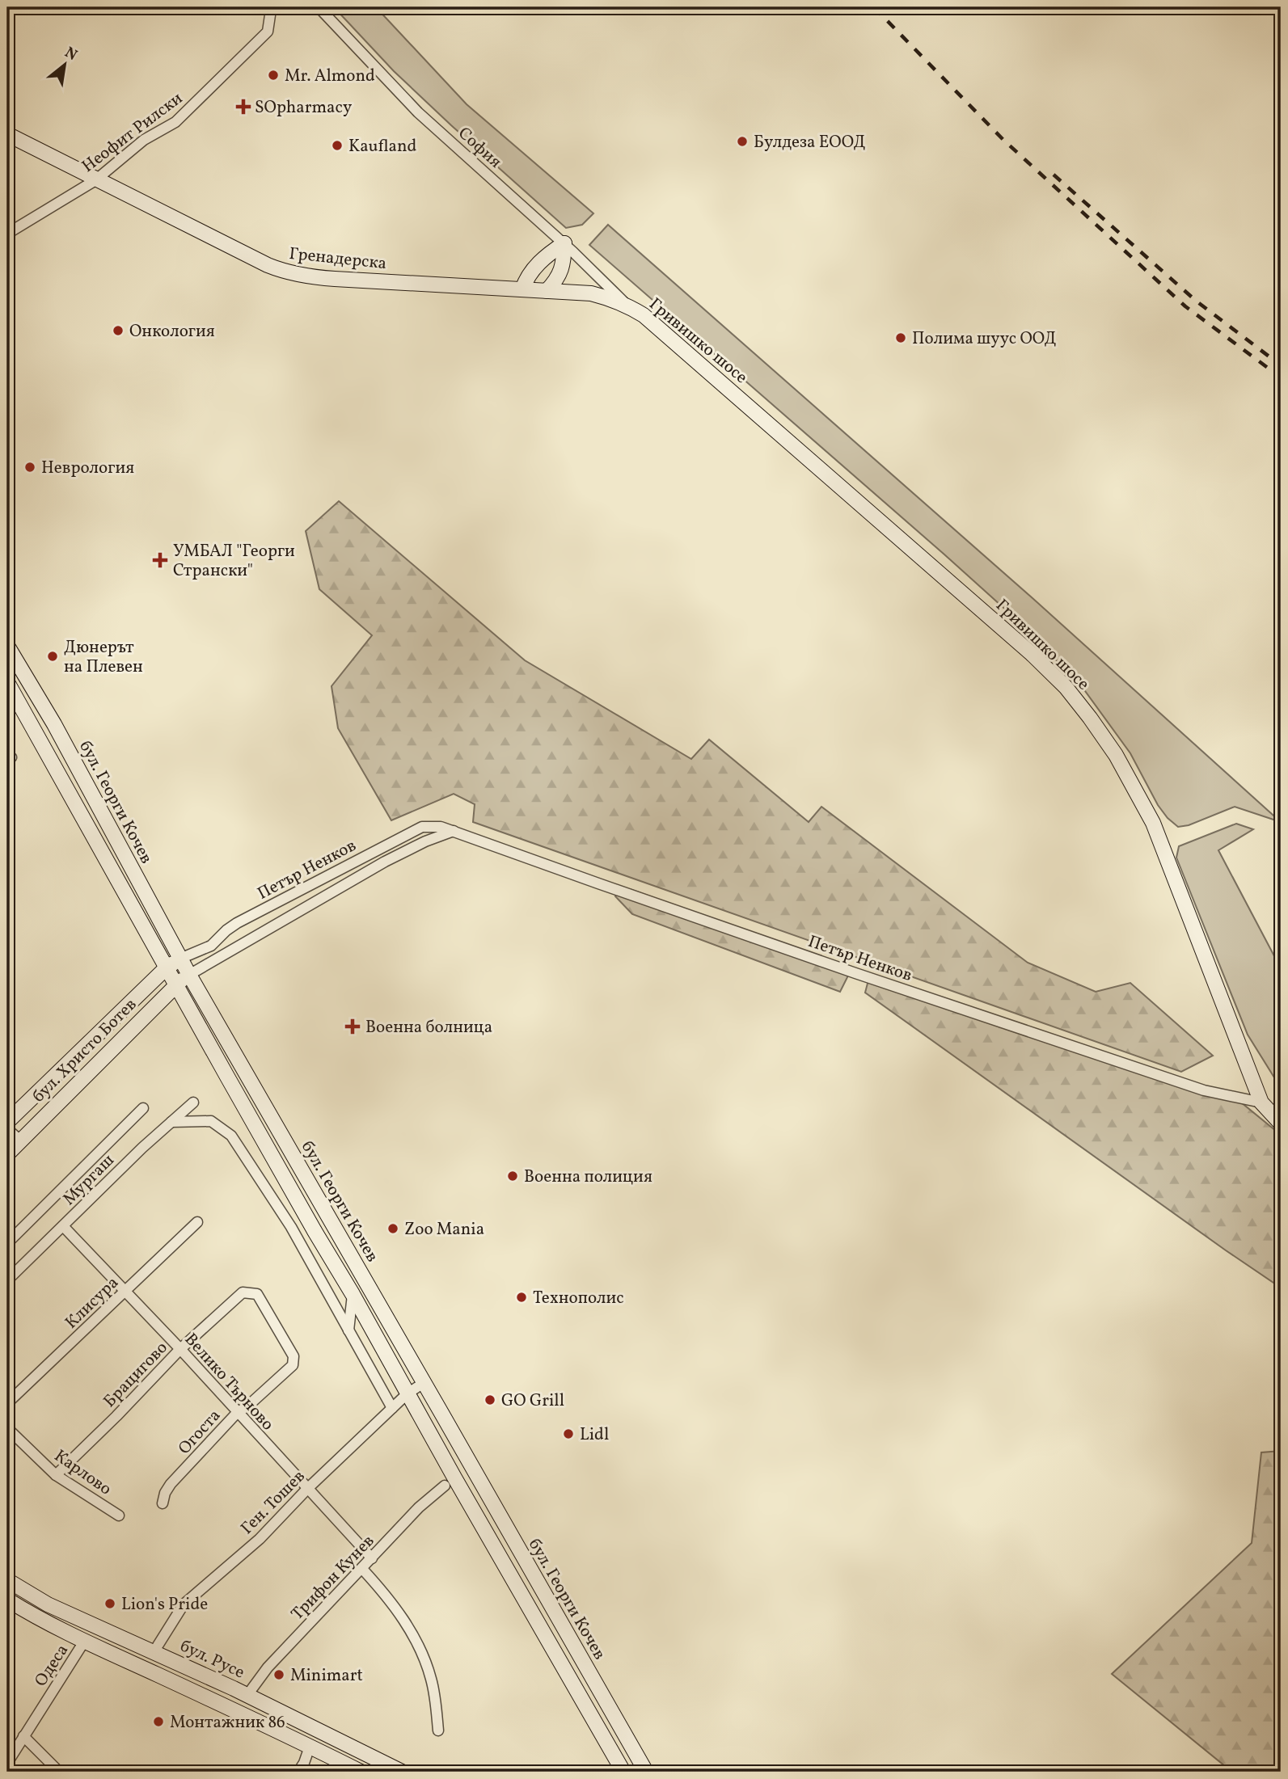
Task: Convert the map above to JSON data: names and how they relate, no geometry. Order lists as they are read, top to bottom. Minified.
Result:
{"streets":{"main road":["Гренадерска","Гривишко шосе","бул. Георги Кочев","бул. Христо Ботев","бул. Русе"],"street":["Неофит Рилски","София","Петър Ненков","Мургаш","Клисура","Брацигово","Велико Търново","Огоста","Карлово","Ген. Тошев","Трифон Кунев","Одеса"]},"crossings":[["Неофит Рилски","Гренадерска"],["София","Гренадерска"],["София","Гривишко шосе"],["Гренадерска","Гривишко шосе"],["Гривишко шосе","Петър Ненков"],["бул. Георги Кочев","Петър Ненков"],["бул. Георги Кочев","бул. Христо Ботев"],["бул. Георги Кочев","Ген. Тошев"],["Петър Ненков","бул. Христо Ботев"],["Мургаш","Велико Търново"],["Клисура","Велико Търново"],["Брацигово","Велико Търново"],["Брацигово","Огоста"],["Брацигово","Карлово"],["Велико Търново","Огоста"],["Велико Търново","Ген. Тошев"],["Велико Търново","Трифон Кунев"],["Ген. Тошев","бул. Русе"],["Трифон Кунев","бул. Русе"]],"places":{"other":["Mr. Almond","Булдеза ЕООД","Kaufland","Онкология","Полима шуус ООД","Неврология","Дюнерът на Плевен","Военна полиция","Zoo Mania","Технополис","GO Grill","Lidl","Lion's Pride","Minimart","Монтажник 86"],"health":["SOpharmacy","УМБАЛ \"Георги Странски\"","Военна болница"]},"north":"top right"}
